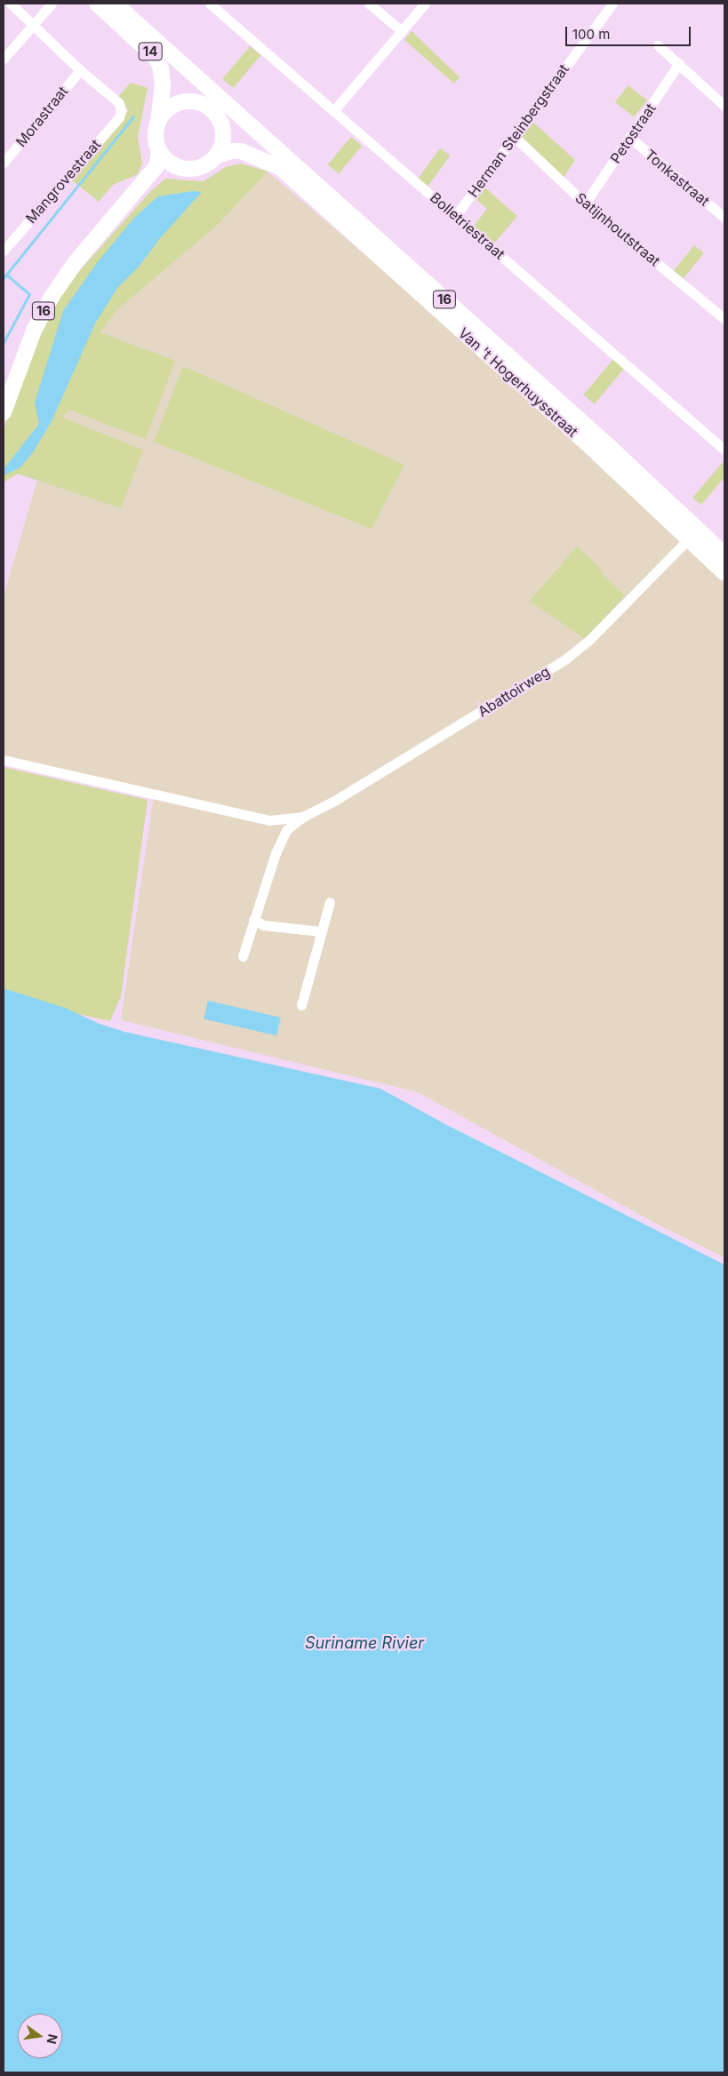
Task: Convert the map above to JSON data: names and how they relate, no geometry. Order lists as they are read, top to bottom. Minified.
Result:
{"streets":{"main road":["14","16","Van 't Hogerhuysstraat"],"street":["Morastraat","Herman Steinbergstraat","Petostraat","Tonkastraat","Mangrovestraat","Bolletriestraat","Satijnhoutstraat","Abattoirweg"]},"crossings":[["14","16"],["14","Van 't Hogerhuysstraat"],["Morastraat","Mangrovestraat"],["Herman Steinbergstraat","Bolletriestraat"],["Herman Steinbergstraat","Satijnhoutstraat"],["Petostraat","Tonkastraat"],["Petostraat","Satijnhoutstraat"],["16","Van 't Hogerhuysstraat"],["Van 't Hogerhuysstraat","Abattoirweg"]],"water":["Suriname Rivier"],"scale_bar":"100 m","north":"right"}
